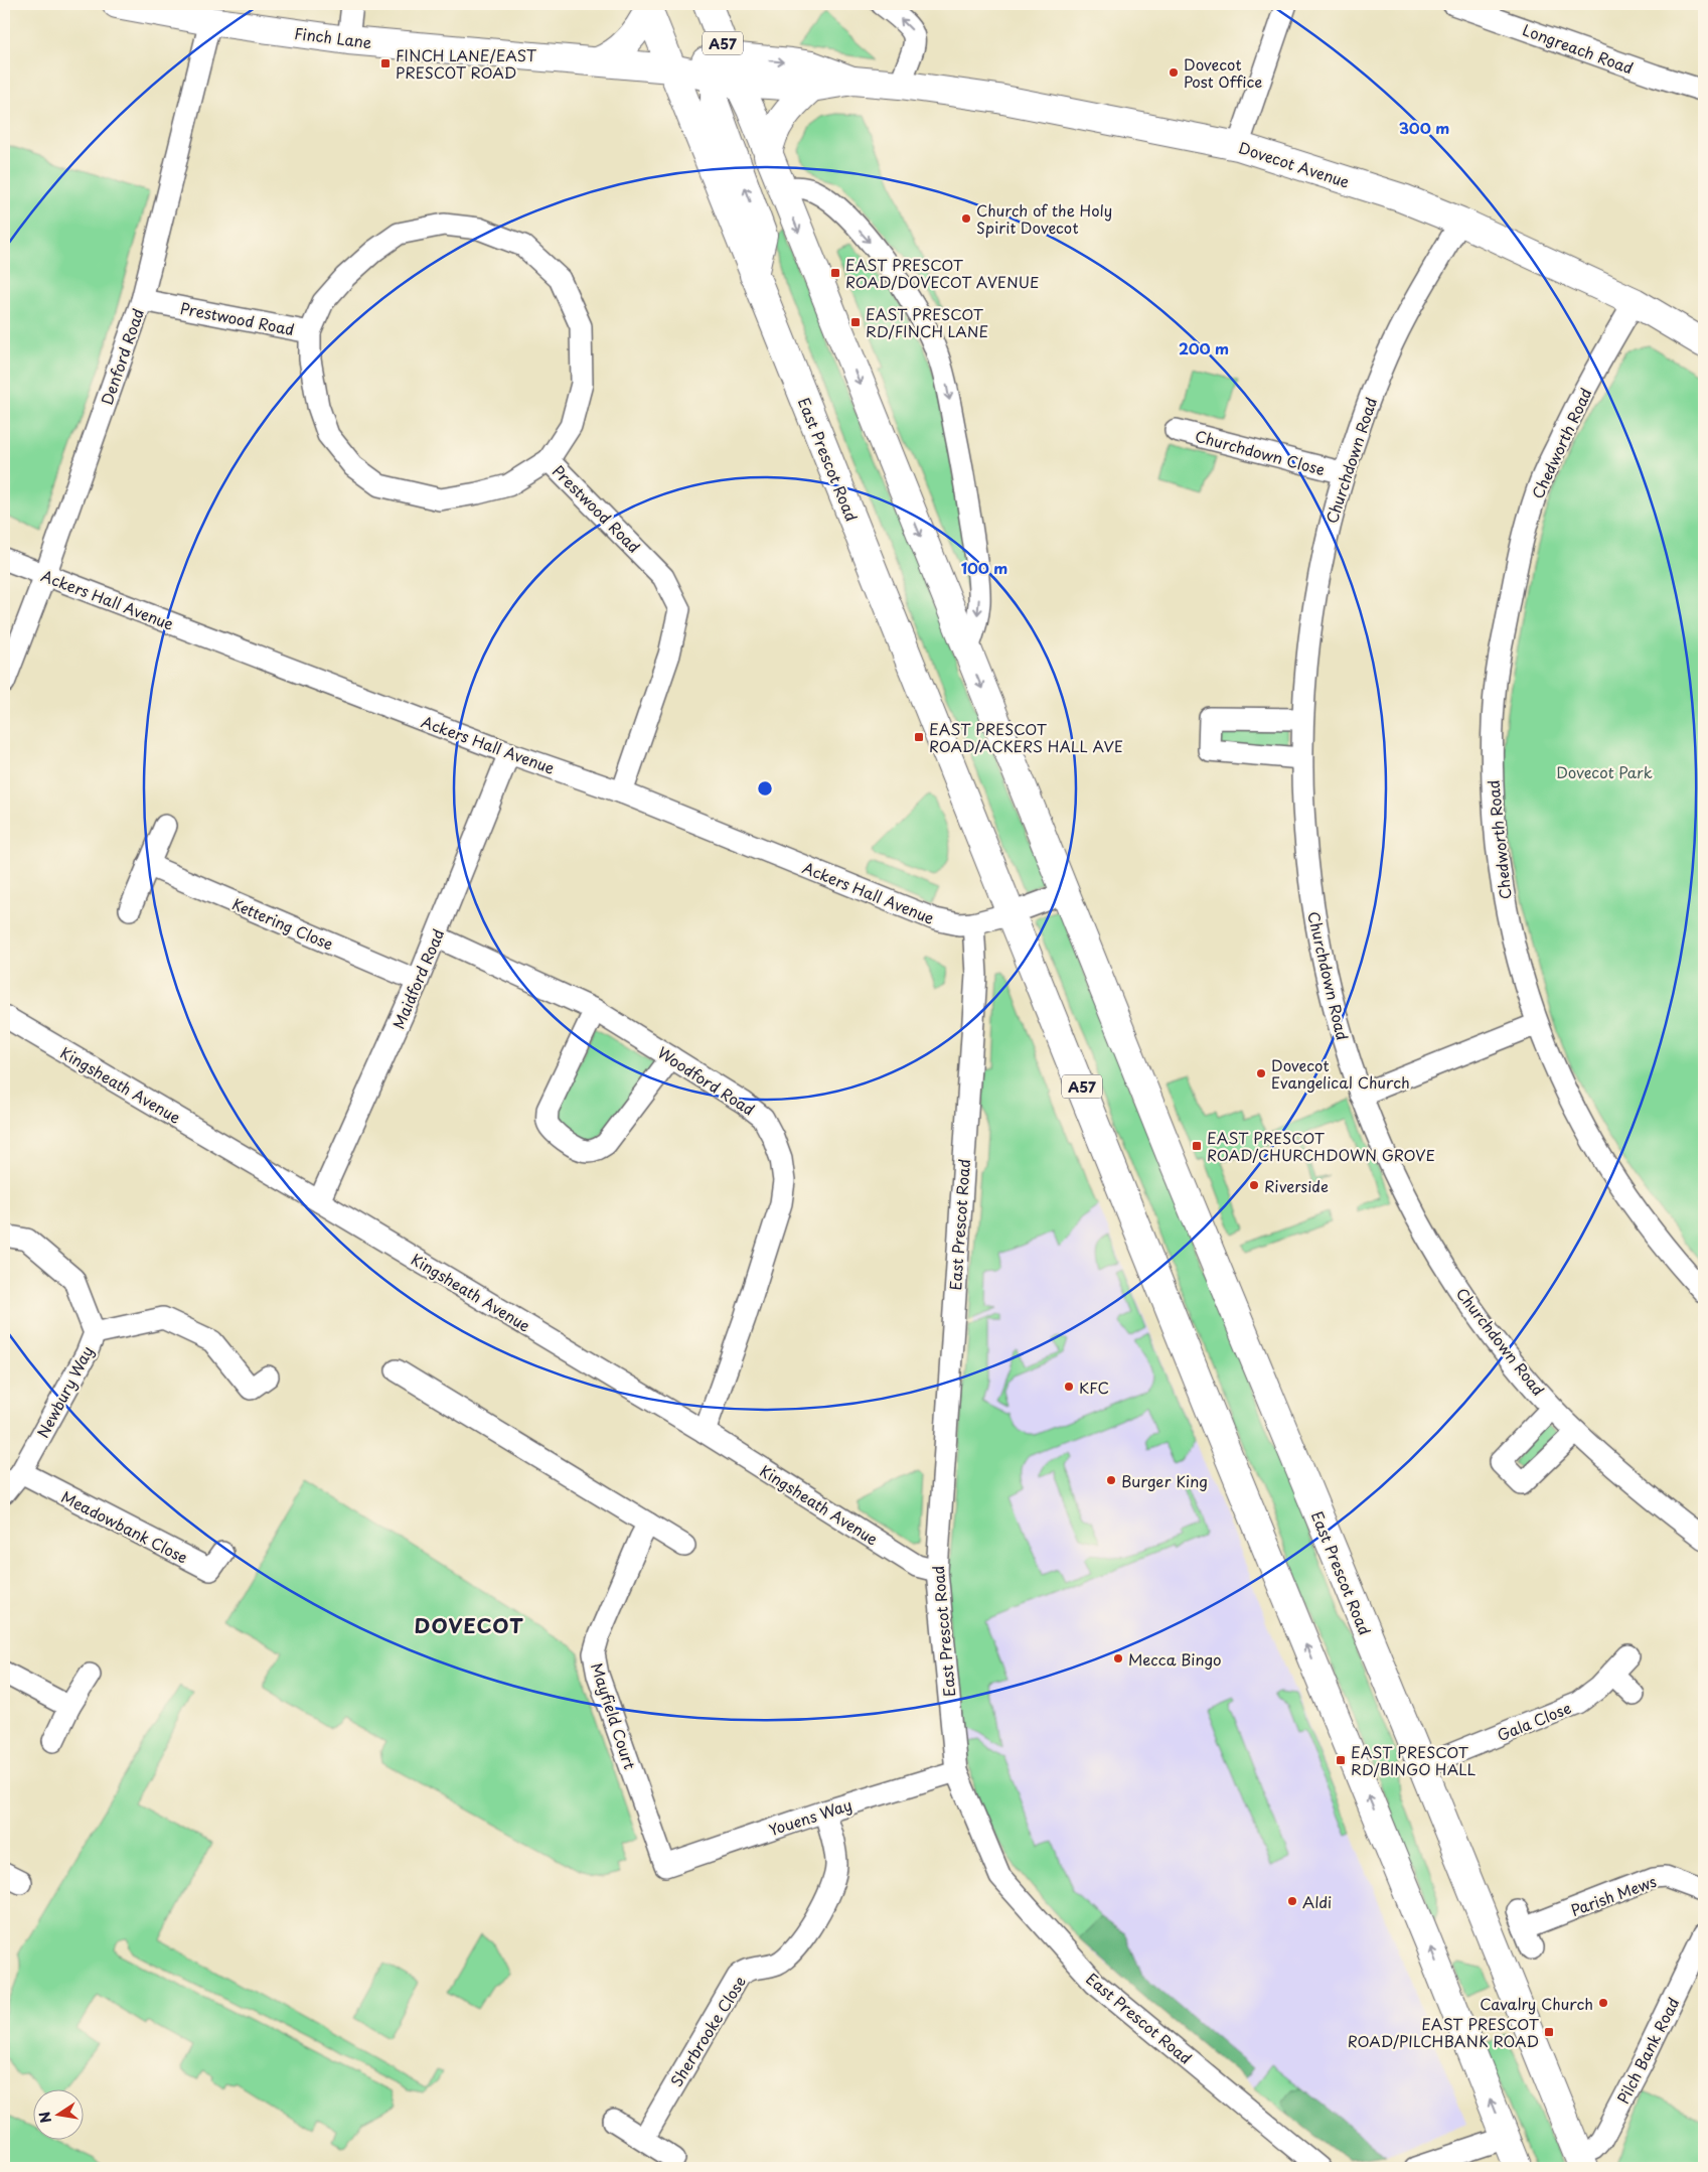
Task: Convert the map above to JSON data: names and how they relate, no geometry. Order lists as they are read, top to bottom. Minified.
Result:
{"streets":{"main road":["Finch Lane","A57","Dovecot Avenue","East Prescot Road"],"street":["Longreach Road","Prestwood Road","Denford Road","Chedworth Road","Churchdown Close","Churchdown Road","Ackers Hall Avenue","Kettering Close","Maidford Road","Woodford Road","Kingsheath Avenue","Newbury Way","Meadowbank Close","Mayfield Court","Gala Close","Youens Way","Parish Mews","Sherbrooke Close","Pilch Bank Road"]},"crossings":[["Finch Lane","Dovecot Avenue"],["Finch Lane","Denford Road"],["Finch Lane","East Prescot Road"],["Dovecot Avenue","Chedworth Road"],["Dovecot Avenue","East Prescot Road"],["Dovecot Avenue","Churchdown Road"],["Prestwood Road","Denford Road"],["Prestwood Road","Ackers Hall Avenue"],["Denford Road","Ackers Hall Avenue"],["Churchdown Close","Churchdown Road"],["East Prescot Road","Ackers Hall Avenue"],["East Prescot Road","Kingsheath Avenue"],["East Prescot Road","Gala Close"],["East Prescot Road","Youens Way"],["East Prescot Road","Pilch Bank Road"],["Ackers Hall Avenue","Maidford Road"],["Kettering Close","Maidford Road"],["Maidford Road","Woodford Road"],["Maidford Road","Kingsheath Avenue"],["Woodford Road","Kingsheath Avenue"],["Newbury Way","Meadowbank Close"],["Mayfield Court","Youens Way"],["Youens Way","Sherbrooke Close"]],"districts":["DOVECOT"],"parks":["Dovecot Park"],"places":{"transit":["FINCH LANE/EAST PRESCOT ROAD","EAST PRESCOT ROAD/DOVECOT AVENUE","EAST PRESCOT RD/FINCH LANE","EAST PRESCOT ROAD/ACKERS HALL AVE","EAST PRESCOT ROAD/CHURCHDOWN GROVE","EAST PRESCOT RD/BINGO HALL","EAST PRESCOT ROAD/PILCHBANK ROAD"],"other":["Dovecot Post Office","Church of the Holy Spirit Dovecot","Dovecot Evangelical Church","Riverside","KFC","Burger King","Mecca Bingo","Aldi","Cavalry Church"]},"north":"left","rings":["300 m","200 m","100 m"]}
